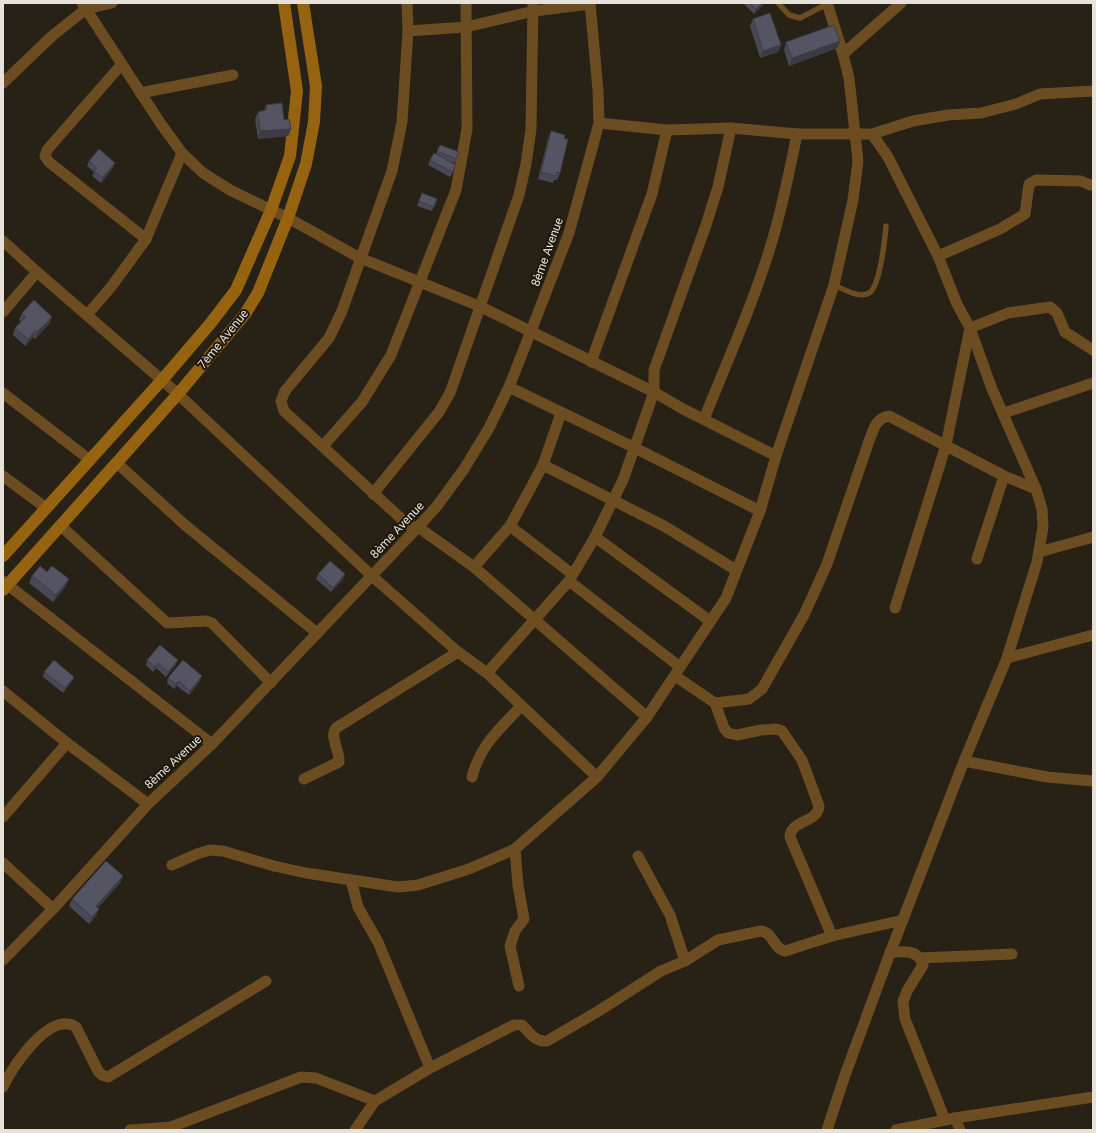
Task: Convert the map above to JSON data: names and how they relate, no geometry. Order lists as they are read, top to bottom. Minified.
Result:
{"streets":{"street":["8ème Avenue","7ème Avenue"]}}
